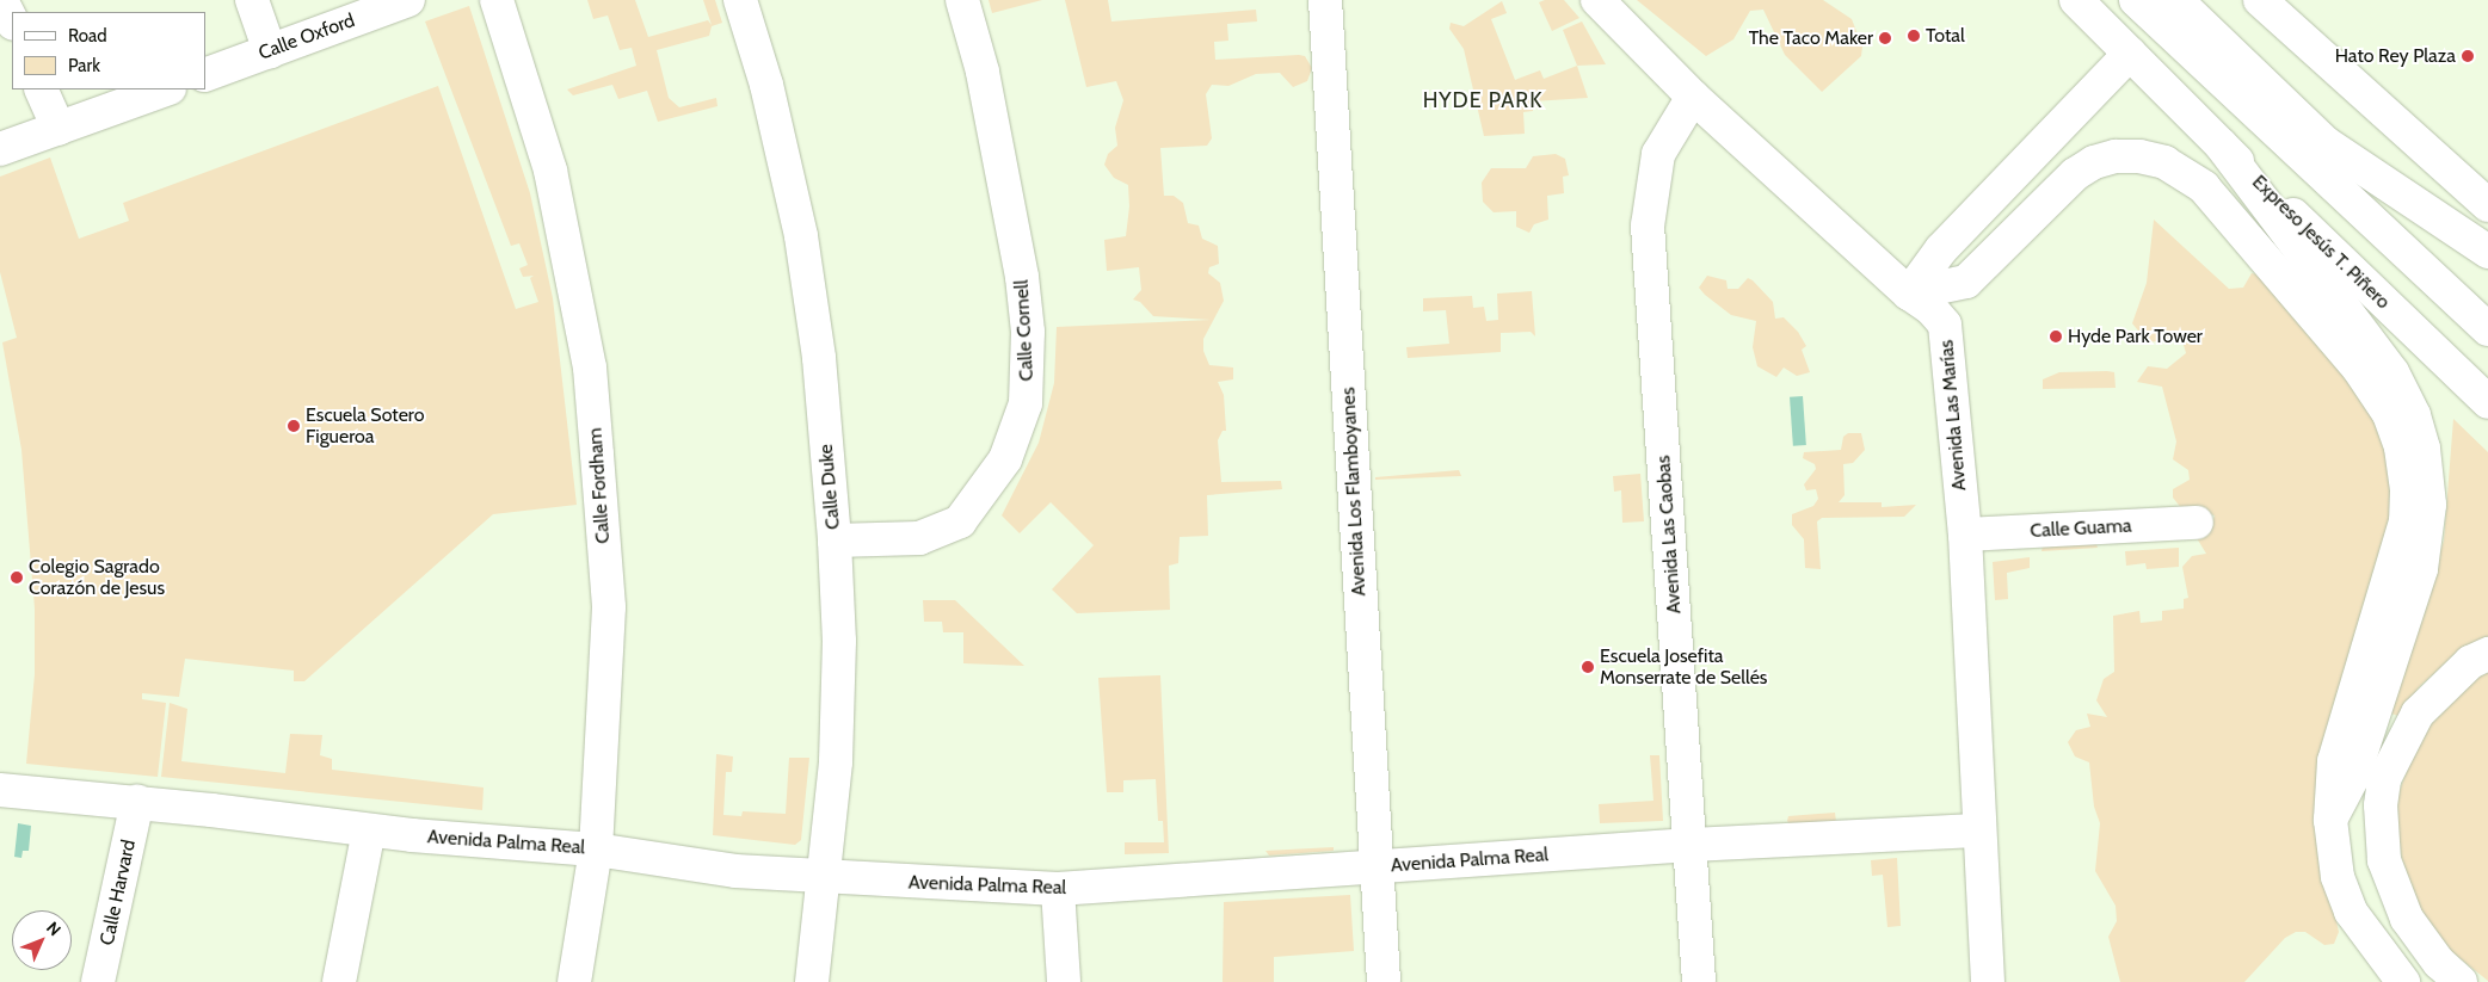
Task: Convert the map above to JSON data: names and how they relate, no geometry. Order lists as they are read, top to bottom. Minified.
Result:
{"streets":{"main road":["Calle Oxford","Expreso Jesús T. Piñero","Calle Cornell","Avenida Las Marías","Calle Fordham","Calle Duke","Avenida Los Flamboyanes","Calle Guama","Avenida Las Caobas","Avenida Palma Real","Calle Harvard"]},"crossings":[["Calle Cornell","Calle Duke"],["Avenida Las Marías","Calle Guama"],["Avenida Las Marías","Avenida Las Caobas"],["Avenida Las Marías","Avenida Palma Real"],["Calle Fordham","Avenida Palma Real"],["Calle Duke","Avenida Palma Real"],["Avenida Los Flamboyanes","Avenida Palma Real"],["Avenida Las Caobas","Avenida Palma Real"],["Avenida Palma Real","Calle Harvard"]],"districts":["HYDE PARK"],"places":["Total","The Taco Maker","Hato Rey Plaza","Hyde Park Tower","Escuela Sotero Figueroa","Colegio Sagrado Corazón de Jesus","Escuela Josefita Monserrate de Sellés"],"legend":["Road","Park"],"north":"top right"}
